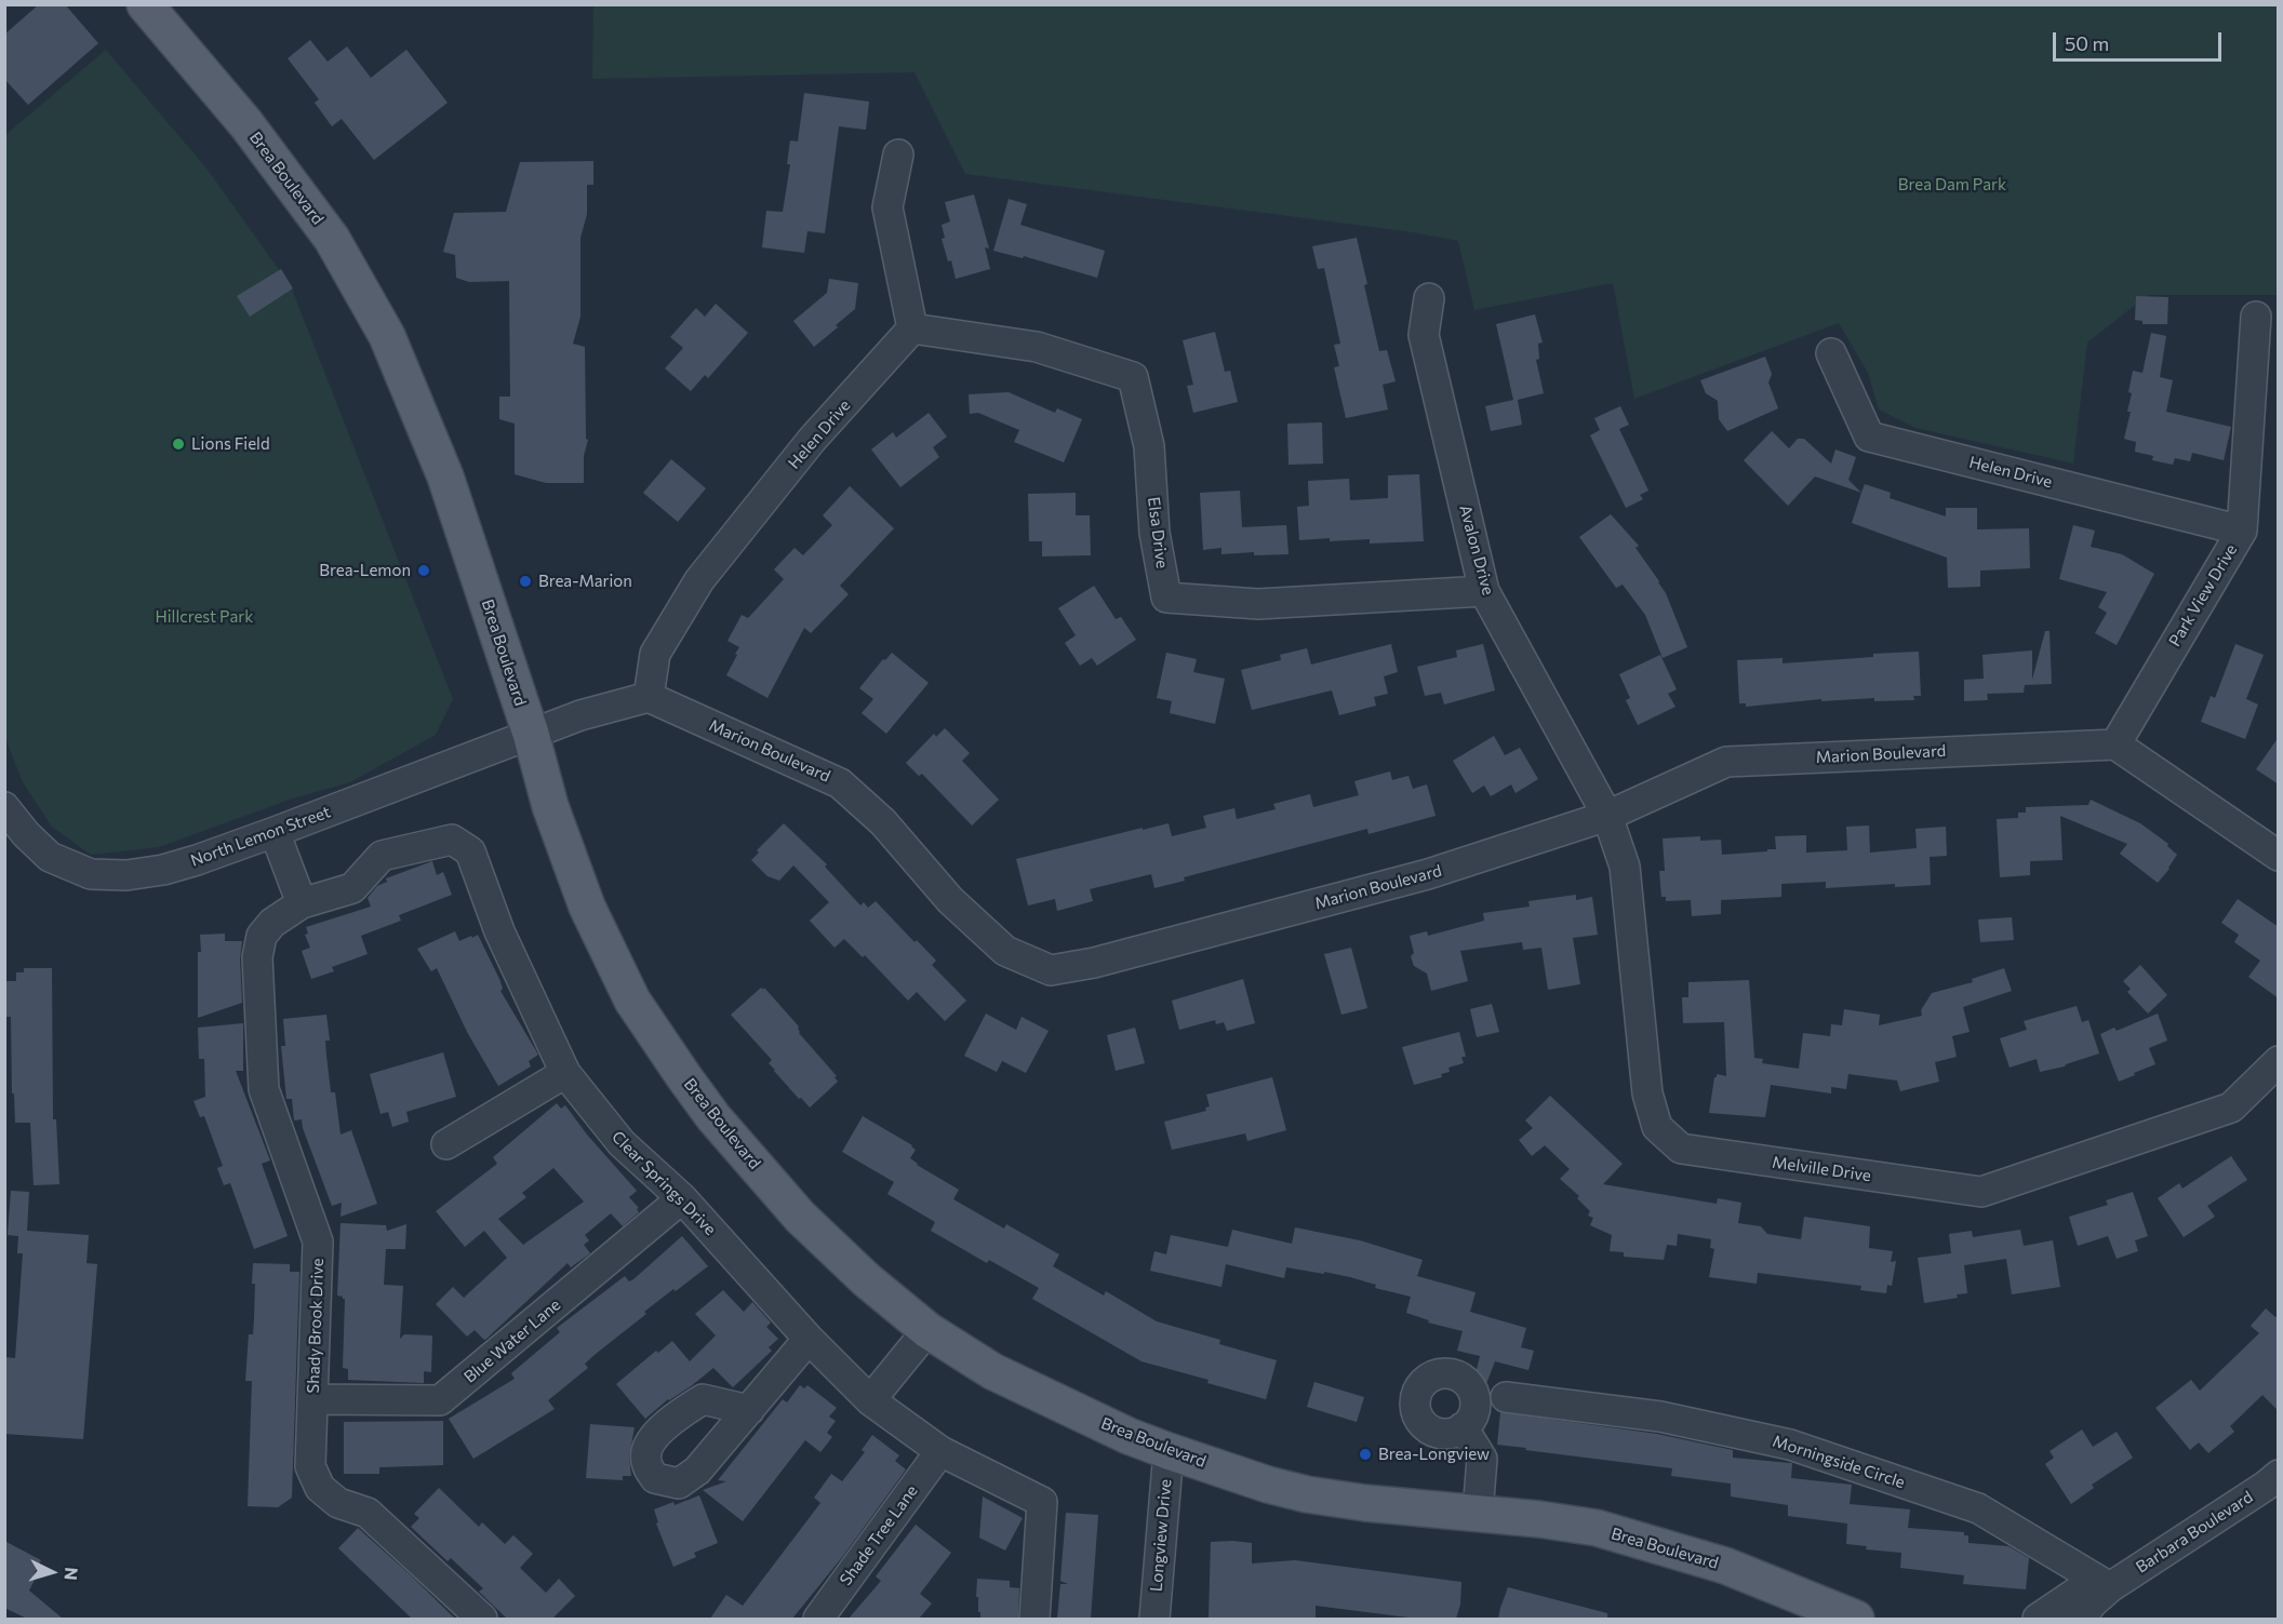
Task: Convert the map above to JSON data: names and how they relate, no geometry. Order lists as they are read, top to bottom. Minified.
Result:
{"streets":{"main road":["Brea Boulevard"],"street":["Helen Drive","Elsa Drive","Avalon Drive","Park View Drive","Marion Boulevard","North Lemon Street","Melville Drive","Clear Springs Drive","Shady Brook Drive","Blue Water Lane","Morningside Circle","Barbara Boulevard","Shade Tree Lane","Longview Drive"]},"crossings":[["Brea Boulevard","North Lemon Street"],["Brea Boulevard","Longview Drive"],["Helen Drive","Elsa Drive"],["Helen Drive","Park View Drive"],["Helen Drive","Marion Boulevard"],["Elsa Drive","Avalon Drive"],["Avalon Drive","Marion Boulevard"],["Avalon Drive","Melville Drive"],["Park View Drive","Marion Boulevard"],["Marion Boulevard","Melville Drive"],["Clear Springs Drive","Shady Brook Drive"],["Clear Springs Drive","Blue Water Lane"],["Clear Springs Drive","Shade Tree Lane"],["Shady Brook Drive","Blue Water Lane"],["Morningside Circle","Barbara Boulevard"]],"parks":["Brea Dam Park","Hillcrest Park"],"places":["Lions Field","Brea-Lemon","Brea-Marion","Brea-Longview"],"scale_bar":"50 m","north":"right"}
